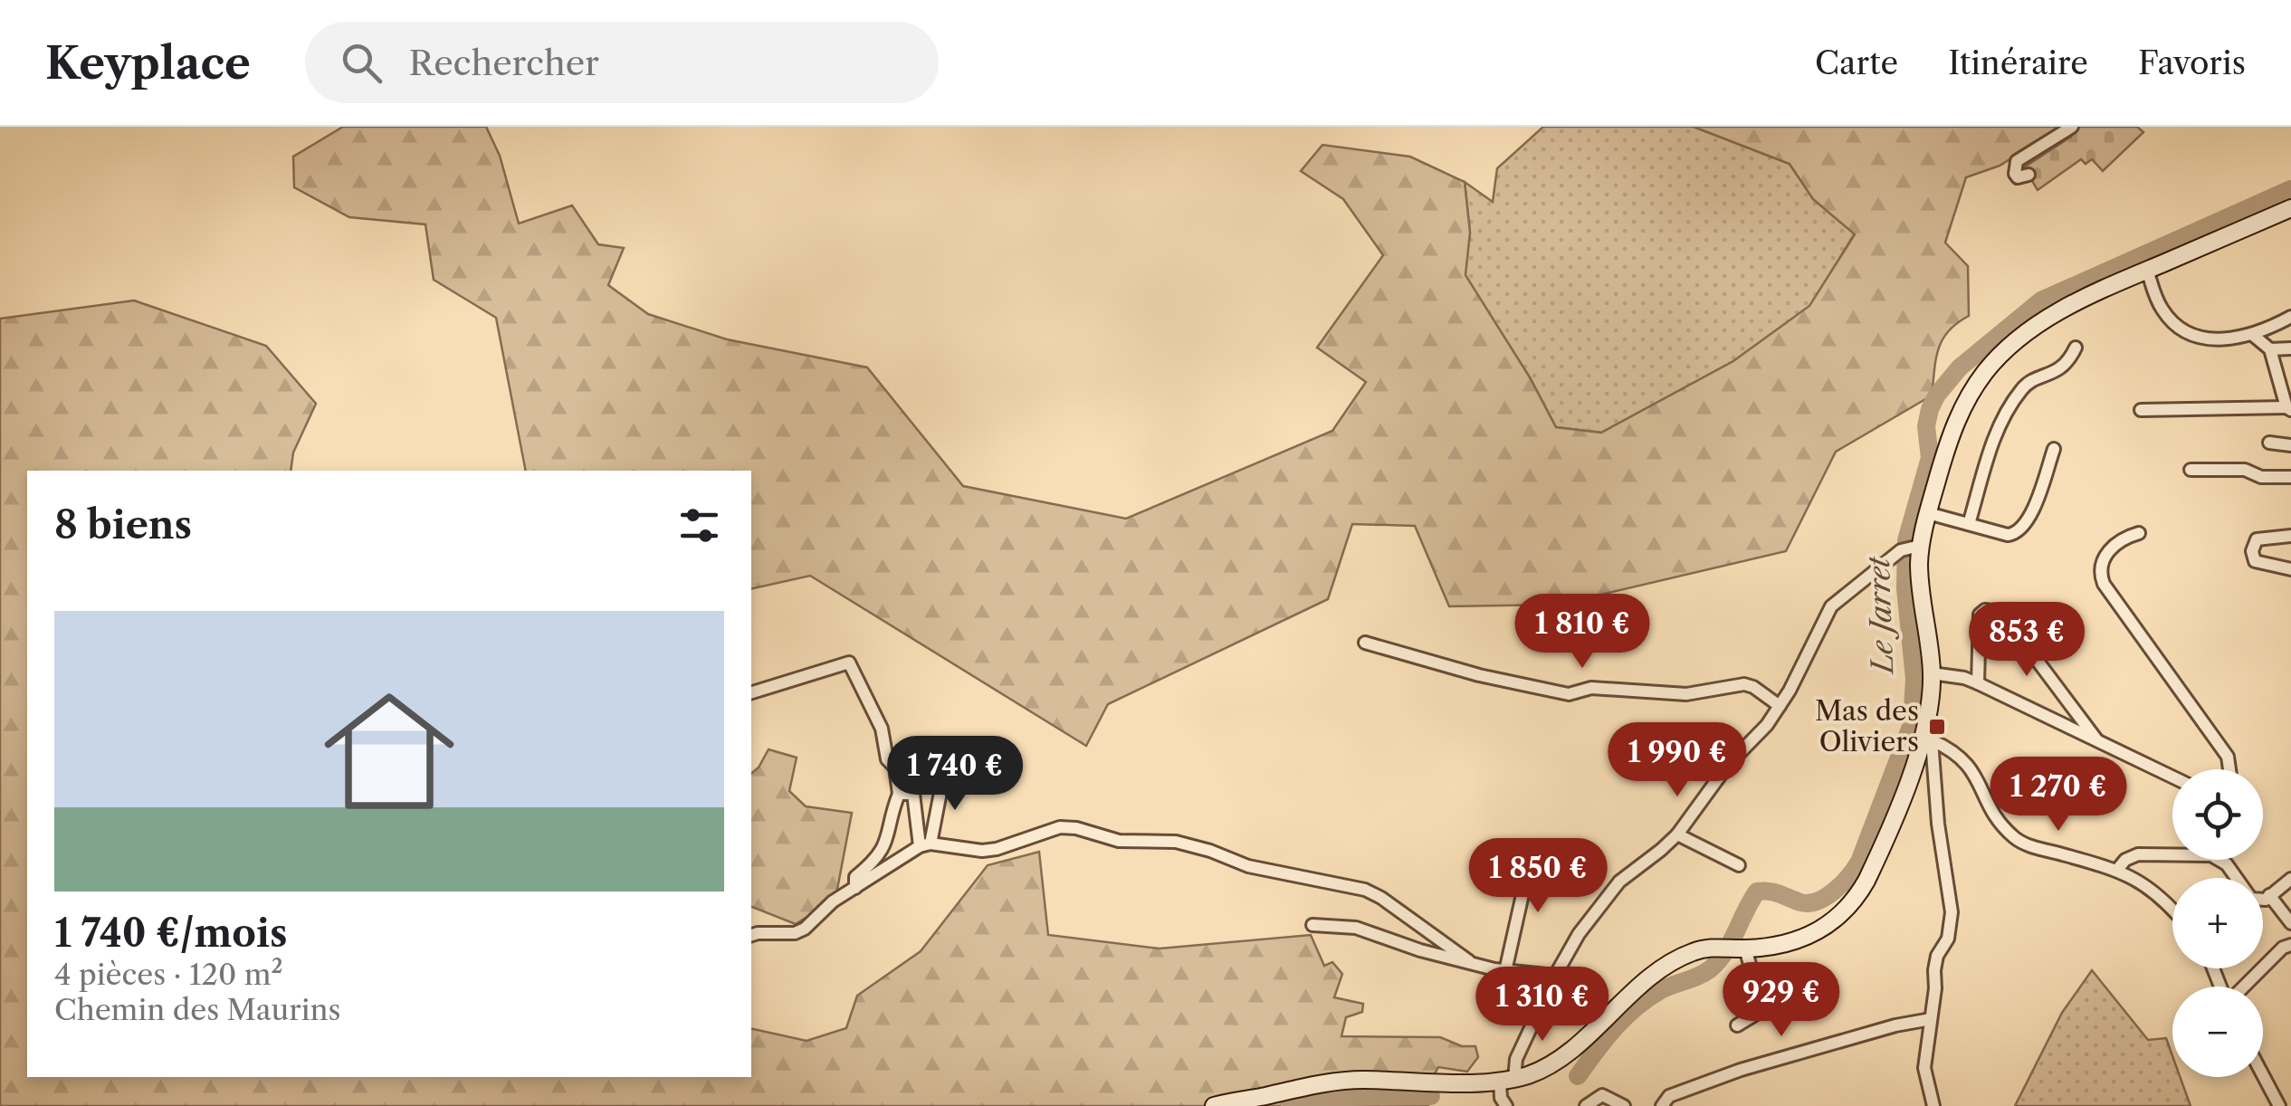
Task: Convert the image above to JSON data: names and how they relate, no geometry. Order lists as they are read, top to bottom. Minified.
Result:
{"water":["Le Jarret"],"places":{"transit":["Mas des Oliviers"]},"page":{"header":"Keyplace","search":"Rechercher","nav":["Carte","Itinéraire","Favoris"],"heading":"8 biens","list":[{"name":"1 740 €/mois","note":"4 pièces · 120 m² · Chemin des Maurins"}],"price":["1 810 €","853 €","1 990 €","1 740 €","1 270 €","1 850 €","929 €","1 310 €"],"map_buttons":["+","−"]}}
